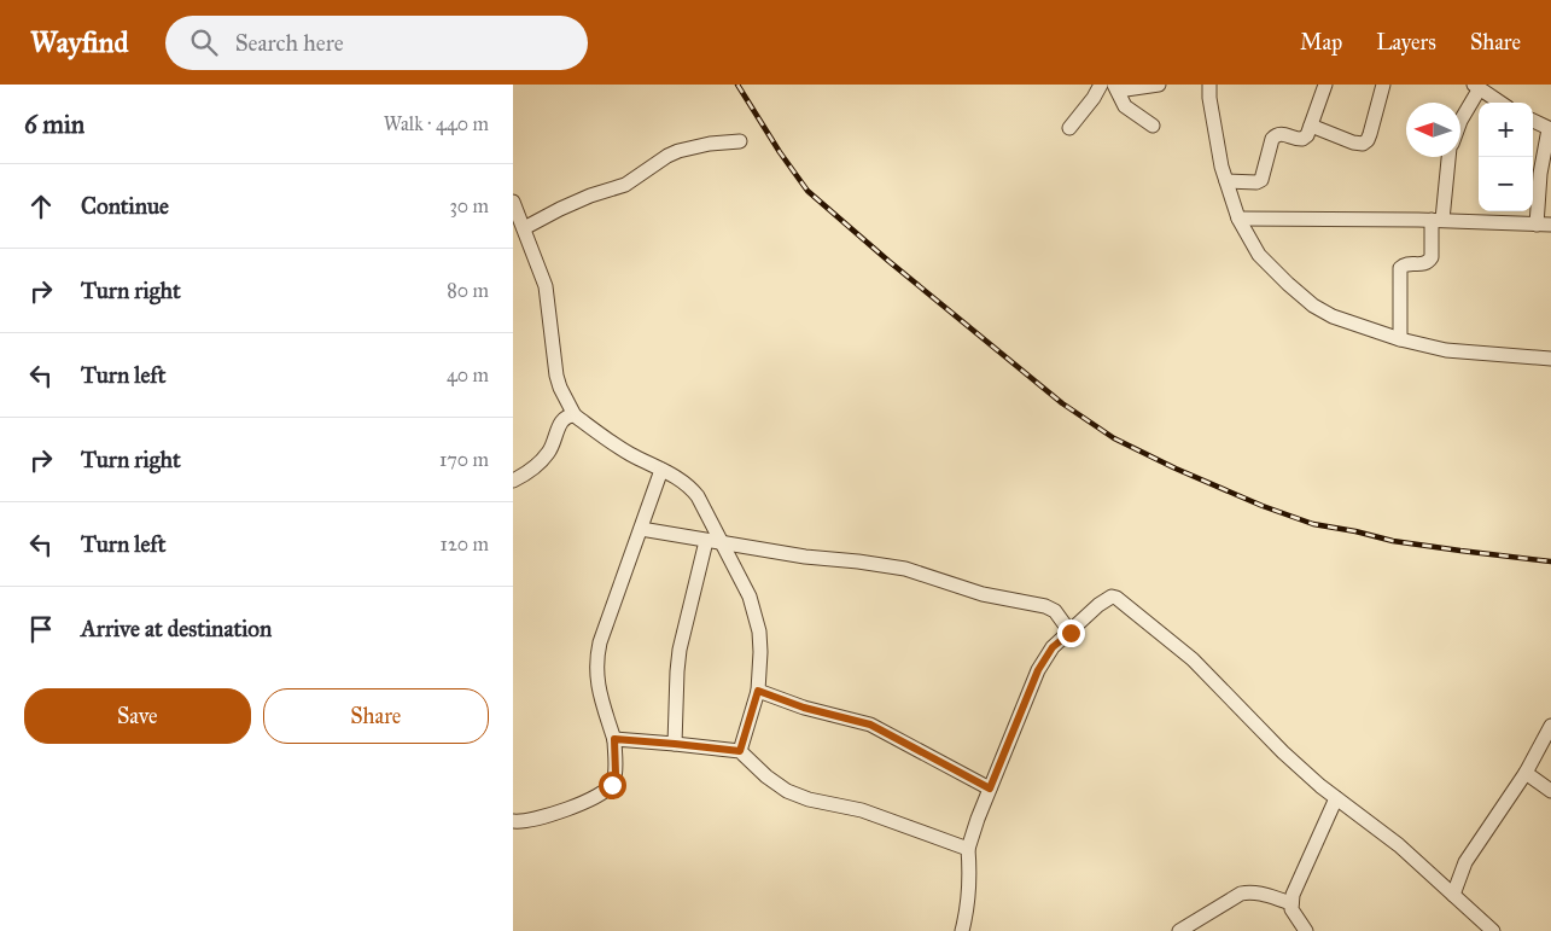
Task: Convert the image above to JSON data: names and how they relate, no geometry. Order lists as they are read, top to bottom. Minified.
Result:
{"north":"left","page":{"header":"Wayfind","search":"Search here","nav":["Map","Layers","Share"],"heading":["6 min","Walk · 440 m"],"map_buttons":["+","−"],"list":[["Continue","30 m"],["Turn right","80 m"],["Turn left","40 m"],["Turn right","170 m"],["Turn left","120 m"],"Arrive at destination"],"buttons":["Save","Share"]}}
